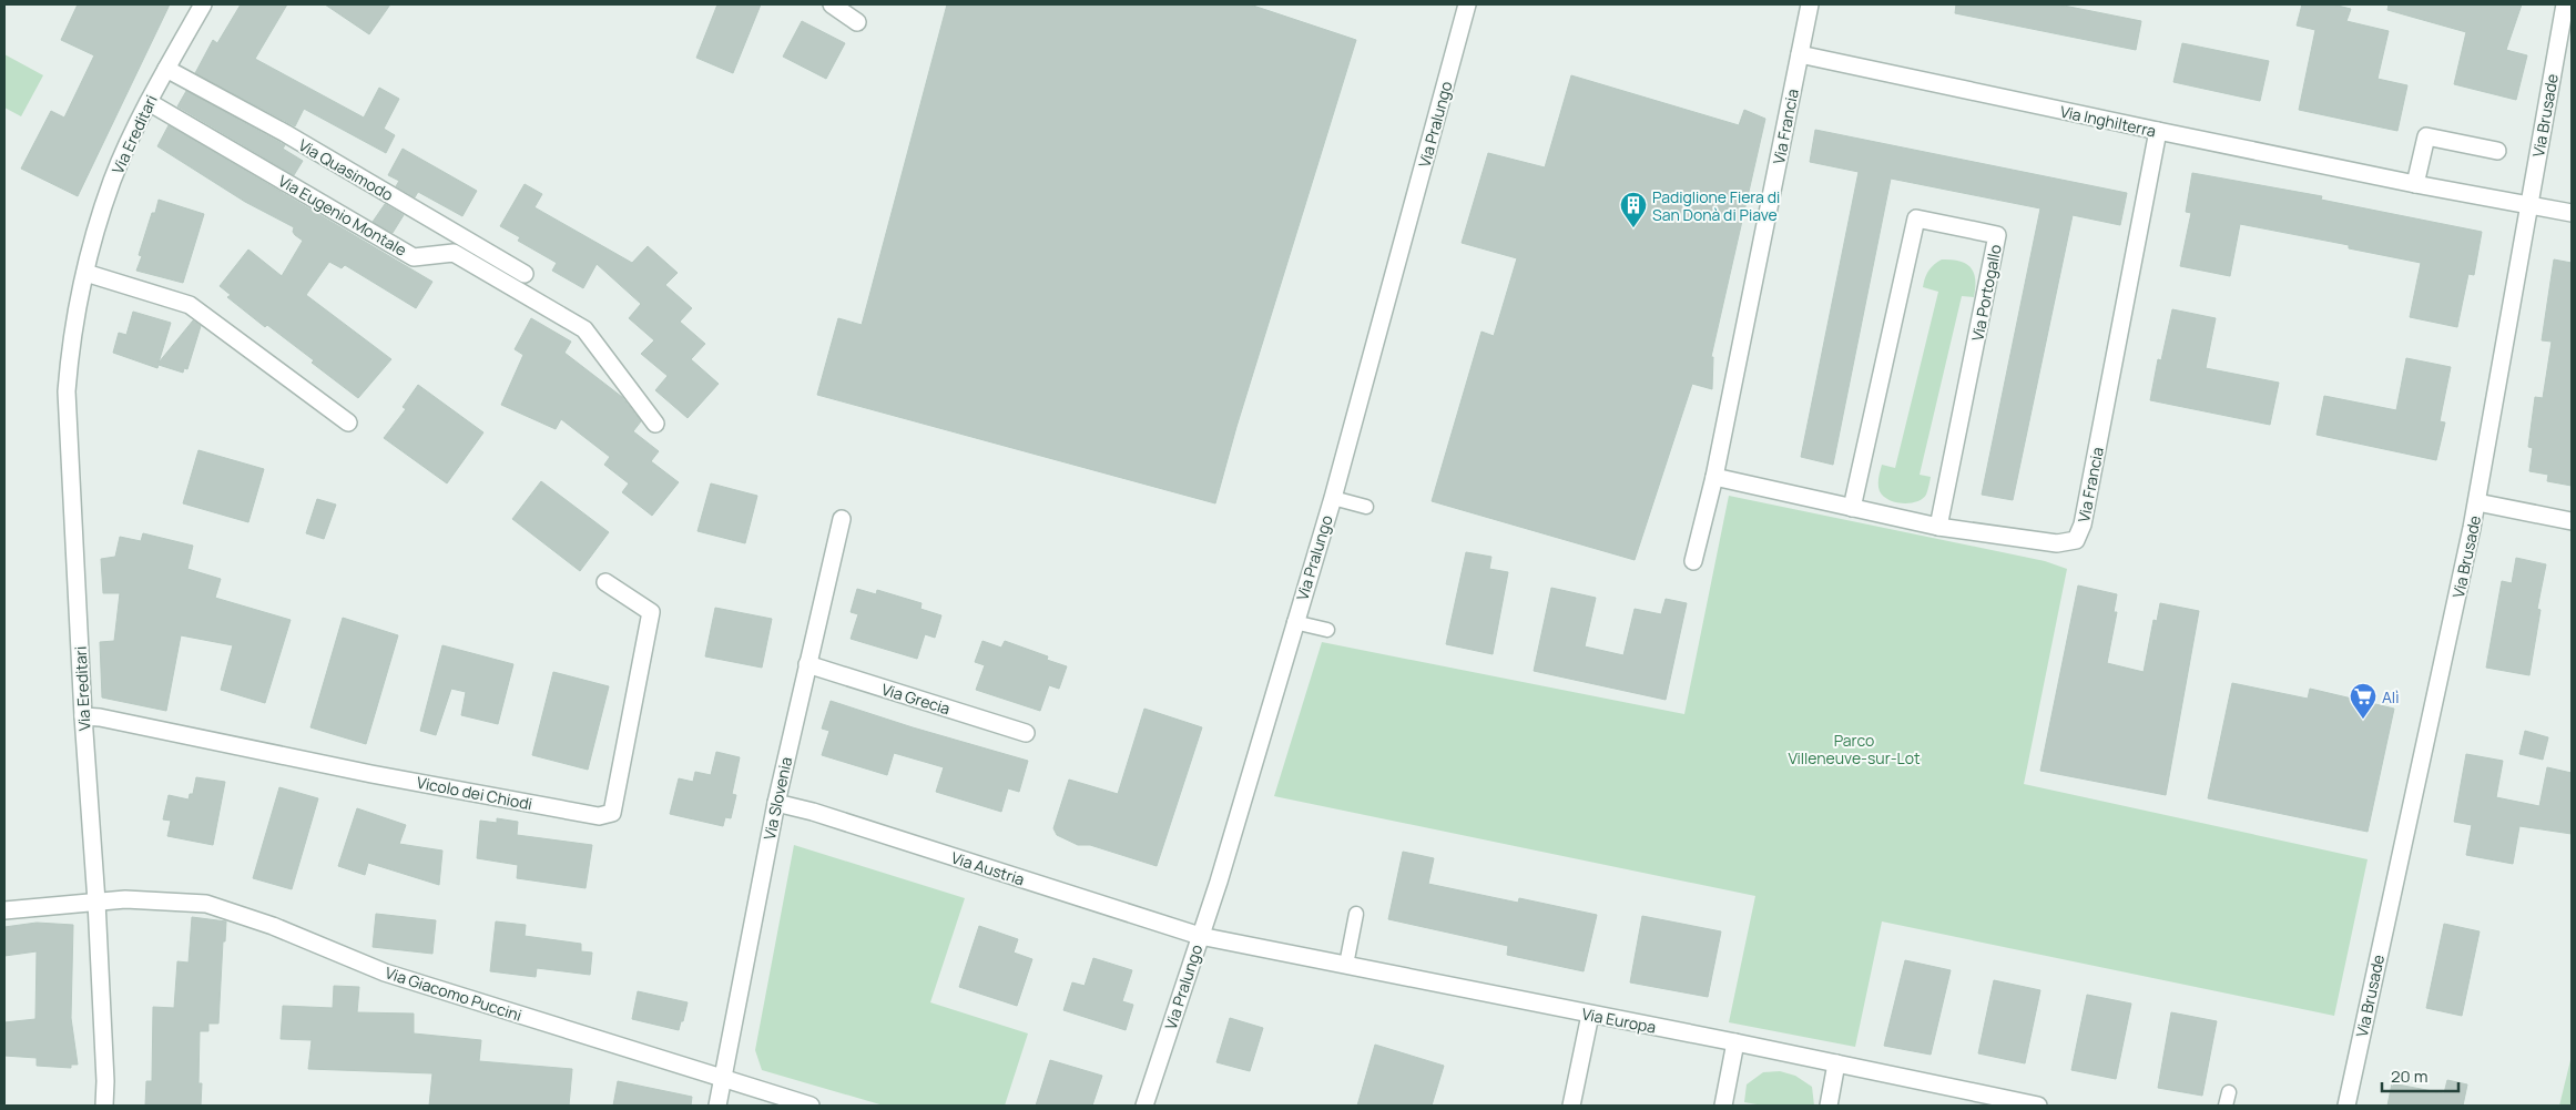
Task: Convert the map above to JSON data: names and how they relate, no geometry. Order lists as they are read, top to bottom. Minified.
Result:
{"streets":{"street":["Via Brusade","Via Inghilterra","Via Pralungo","Via Francia","Via Ereditari","Via Quasimodo","Via Eugenio Montale","Via Portogallo","Via Grecia","Vicolo dei Chiodi","Via Slovenia","Via Austria","Via Giacomo Puccini","Via Europa"]},"crossings":[["Via Brusade","Via Inghilterra"],["Via Inghilterra","Via Francia"],["Via Pralungo","Via Austria"],["Via Pralungo","Via Europa"],["Via Francia","Via Portogallo"],["Via Ereditari","Via Quasimodo"],["Via Ereditari","Via Eugenio Montale"],["Via Ereditari","Vicolo dei Chiodi"],["Via Ereditari","Via Giacomo Puccini"],["Via Grecia","Via Slovenia"],["Via Slovenia","Via Austria"],["Via Slovenia","Via Giacomo Puccini"],["Via Austria","Via Europa"]],"parks":["Parco Villeneuve-sur-Lot"],"places":{"building":["Padiglione Fiera di San Donà di Piave"],"supermarket":["Alì"]},"scale_bar":"20 m"}
